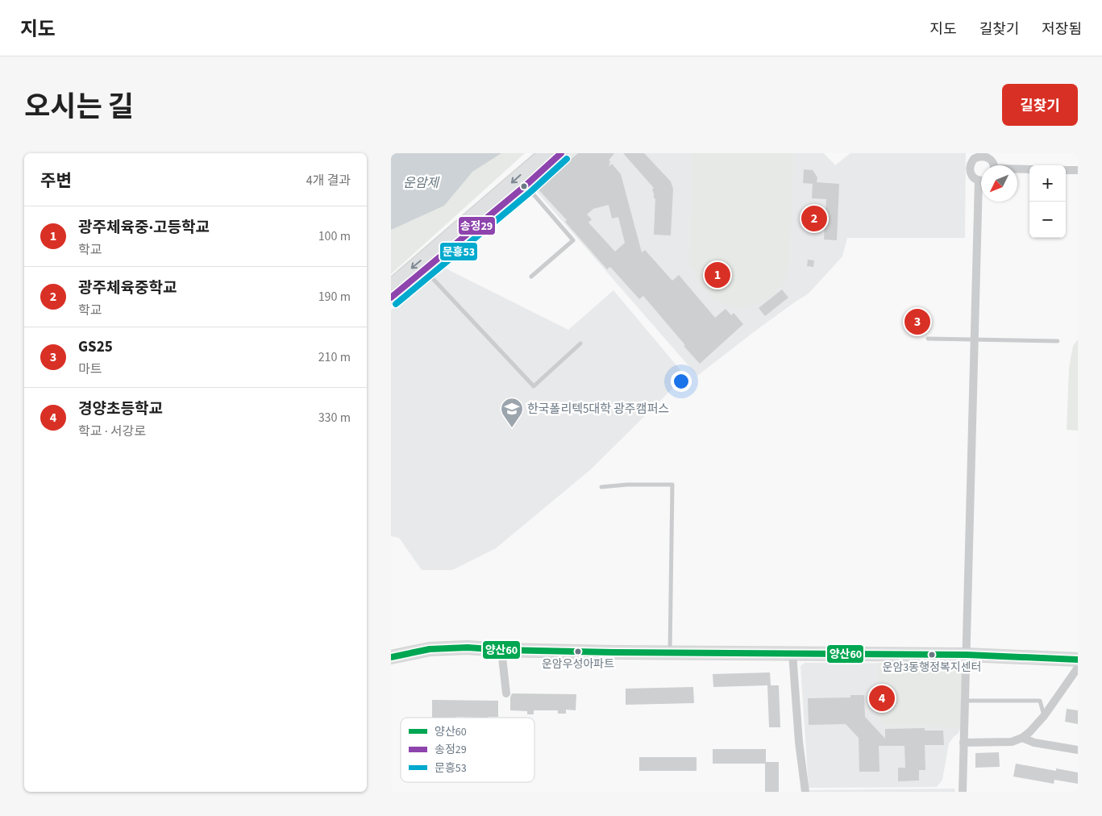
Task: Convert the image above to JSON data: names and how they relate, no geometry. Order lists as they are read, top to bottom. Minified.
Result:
{"water":["운암제"],"places":{"school or university":["한국폴리텍5대학 광주캠퍼스"],"other":["운암우성아파트","운암3동행정복지센터"]},"lines":["transit line 송정29","transit line 문흥53","transit line 양산60"],"legend":["양산60","송정29","문흥53"],"north":"bottom left","page":{"header":"지도","nav":["지도","길찾기","저장됨"],"title":"오시는 길","buttons":"길찾기","heading":["주변","4개 결과"],"map_buttons":["+","−"],"pins":["2","1","3","4"],"list":[{"mark":"1","name":"광주체육중·고등학교","note":"학교","value":"100 m"},{"mark":"2","name":"광주체육중학교","note":"학교","value":"190 m"},{"mark":"3","name":"GS25","note":"마트","value":"210 m"},{"mark":"4","name":"경양초등학교","note":"학교 · 서강로","value":"330 m"}]}}
